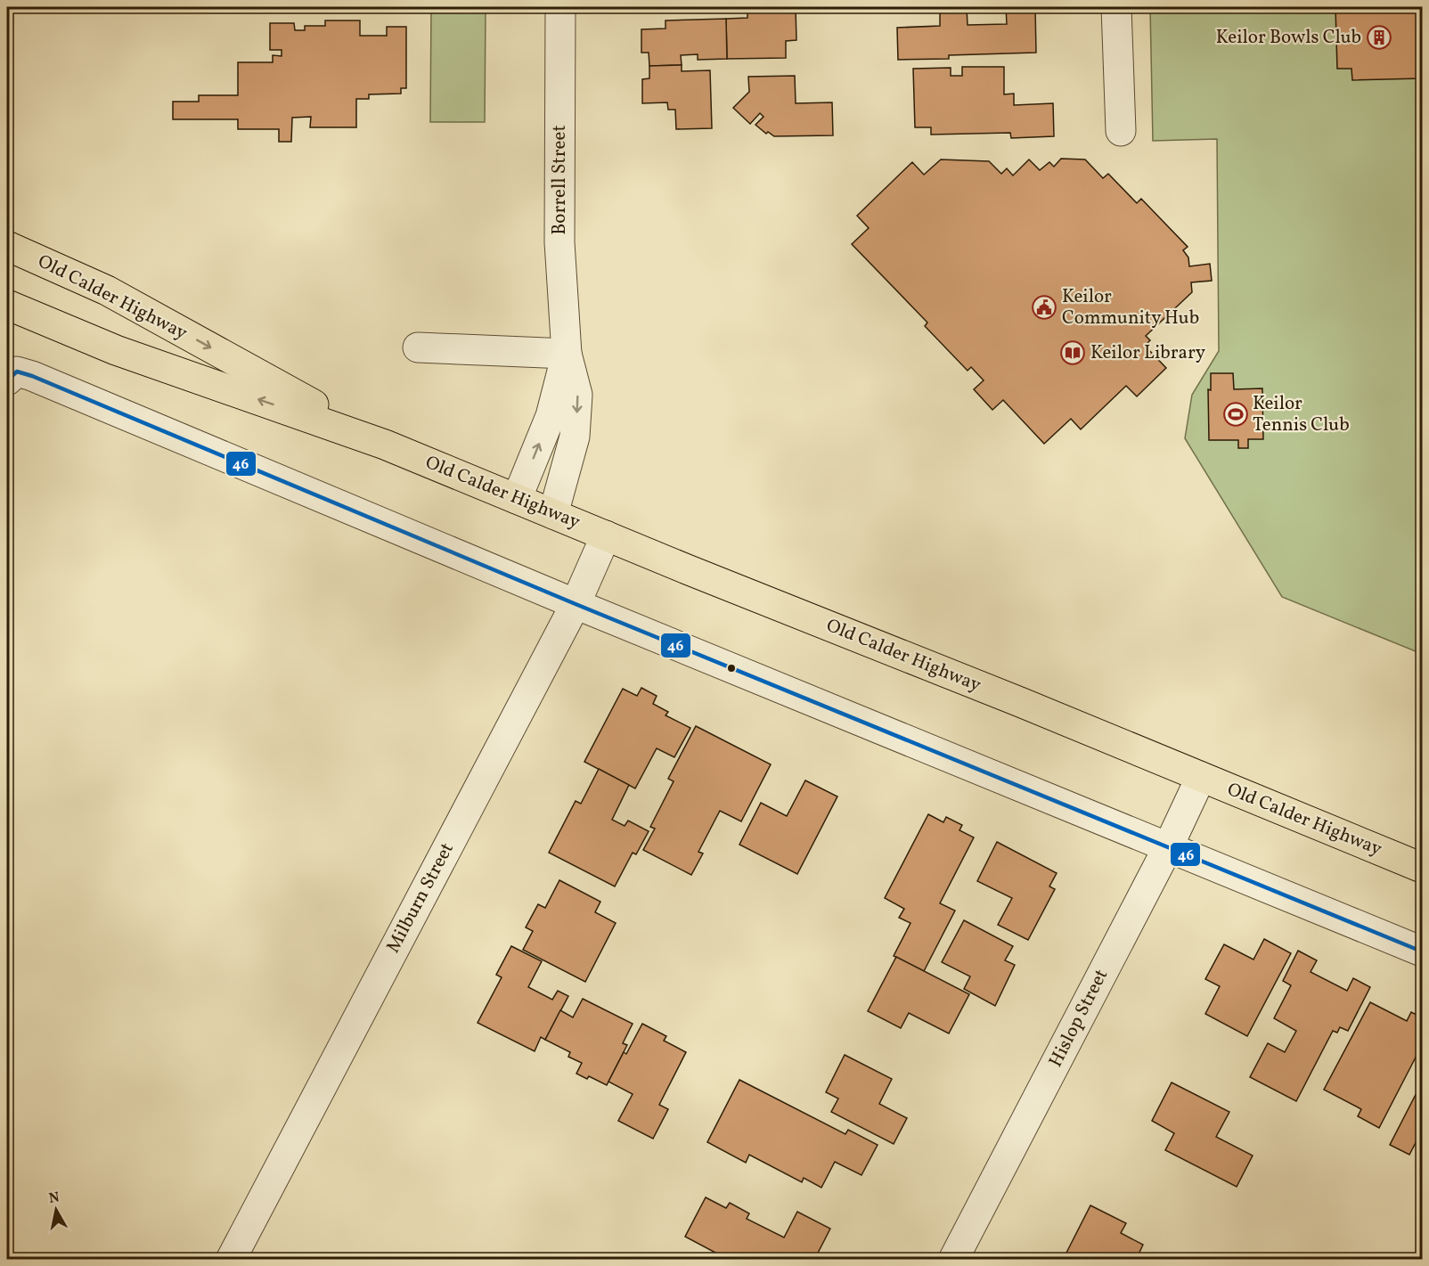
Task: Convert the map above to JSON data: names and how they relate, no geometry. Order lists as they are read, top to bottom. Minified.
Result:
{"streets":{"main road":["Old Calder Highway"],"street":["Borrell Street","Milburn Street","Hislop Street"]},"crossings":[["Borrell Street","Old Calder Highway"],["Old Calder Highway","Milburn Street"],["Old Calder Highway","Hislop Street"]],"places":{"building":["Keilor Bowls Club"],"public building":["Keilor Community Hub"],"library":["Keilor Library"],"sports":["Keilor Tennis Club"]},"lines":["transit line 46"],"north":"top"}
